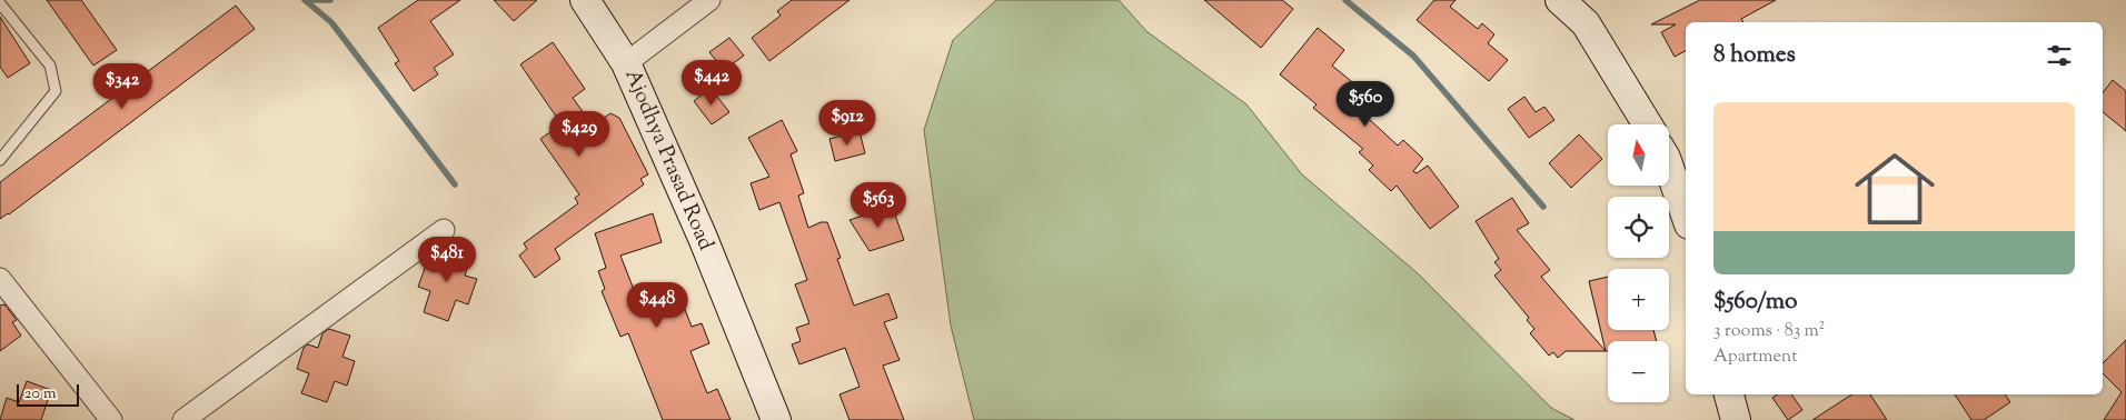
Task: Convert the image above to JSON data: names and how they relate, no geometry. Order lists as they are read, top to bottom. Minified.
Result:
{"streets":{"street":["Ajodhya Prasad Road"]},"scale_bar":"20 m","north":"top","page":{"heading":"8 homes","price":["$442","$342","$560","$912","$429","$563","$481","$448"],"list":[{"name":"$560/mo","note":"3 rooms · 83 m² · Apartment"}],"map_buttons":["+","−"],"scale":"20 m"}}
